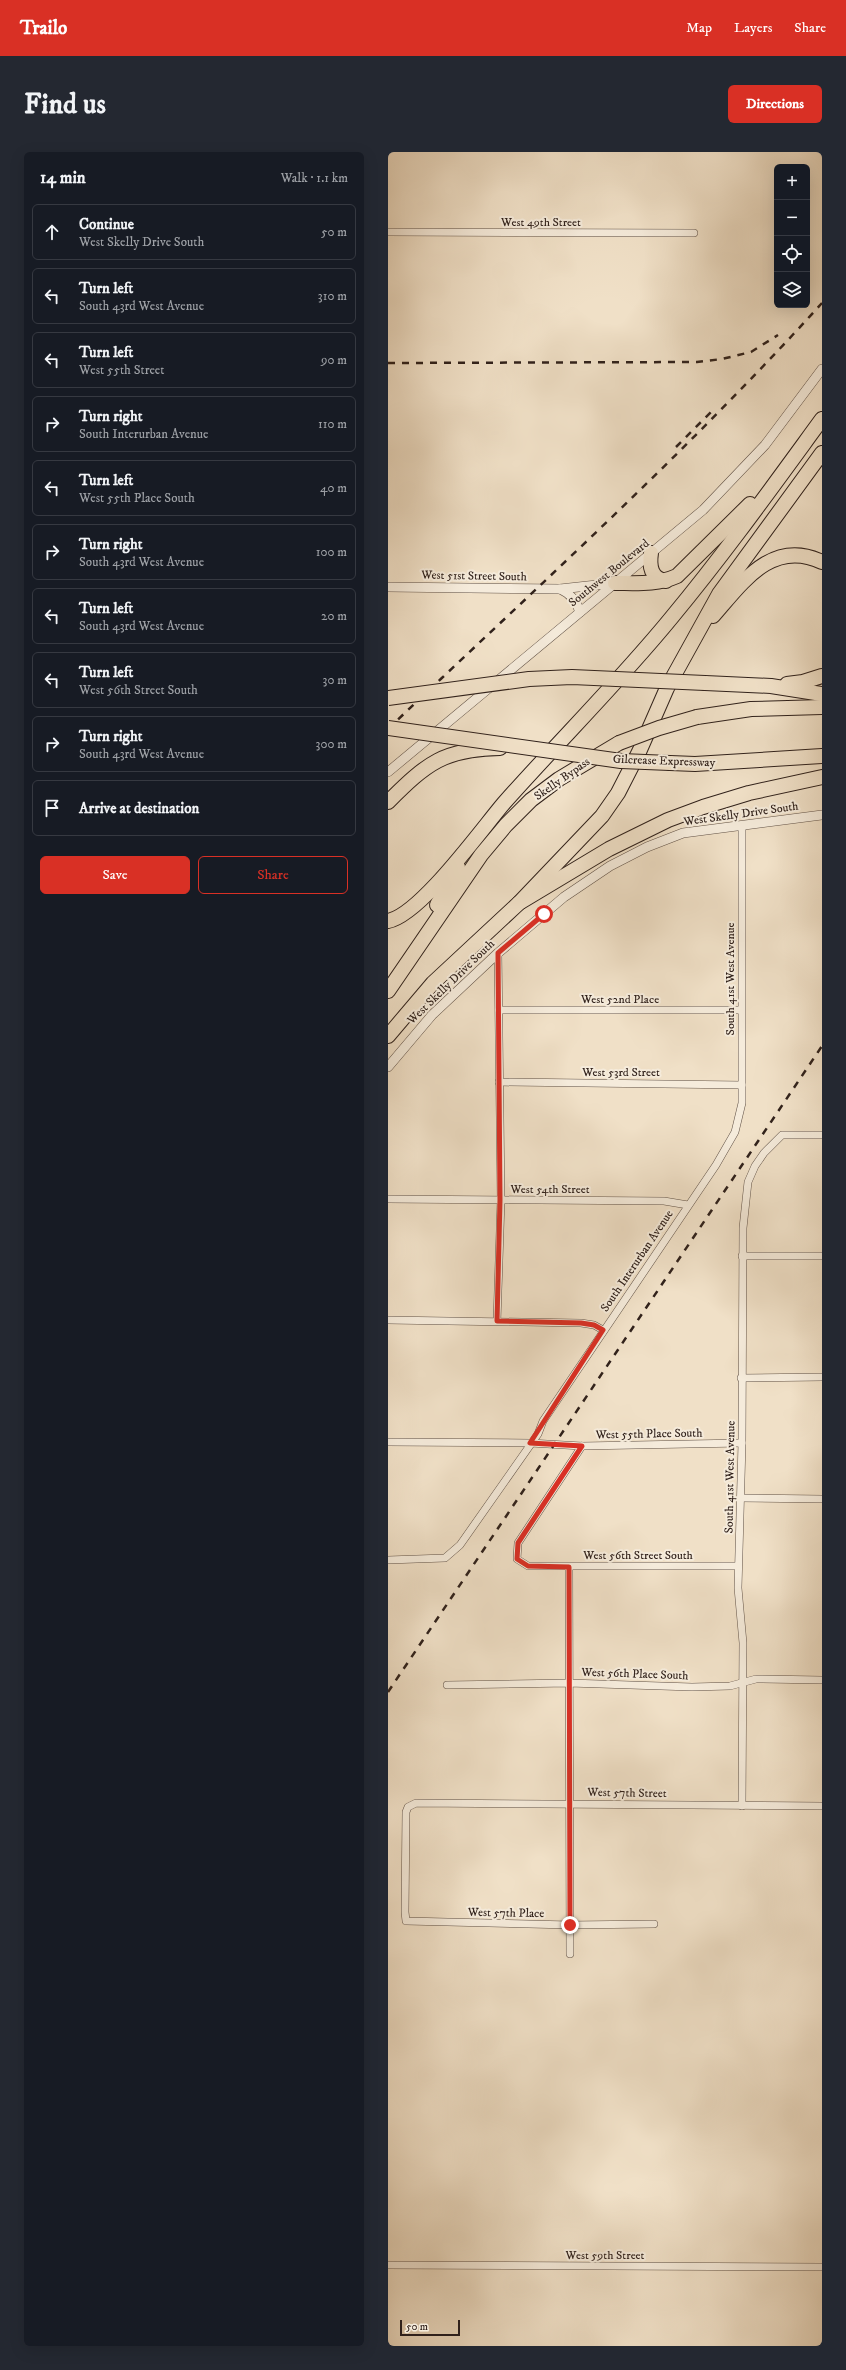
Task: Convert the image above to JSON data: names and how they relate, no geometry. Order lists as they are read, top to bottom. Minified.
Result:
{"streets":{"highway":["Gilcrease Expressway","Skelly Bypass"],"street":["West 49th Street","Southwest Boulevard","West 51st Street South","West Skelly Drive South","South 41st West Avenue","West 52nd Place","West 53rd Street","West 54th Street","South Interurban Avenue","West 55th Place South","West 56th Street South","West 56th Place South","West 57th Street","West 57th Place","West 59th Street"]},"crossings":[["Southwest Boulevard","West 51st Street South"],["West Skelly Drive South","South 41st West Avenue"],["South 41st West Avenue","West 52nd Place"],["South 41st West Avenue","West 53rd Street"],["South 41st West Avenue","South Interurban Avenue"],["South 41st West Avenue","West 55th Place South"],["South 41st West Avenue","West 56th Street South"],["South 41st West Avenue","West 56th Place South"],["South 41st West Avenue","West 57th Street"],["West 54th Street","South Interurban Avenue"],["South Interurban Avenue","West 55th Place South"],["West 55th Place South","West 56th Street South"],["West 57th Street","West 57th Place"]],"scale_bar":"50 m","page":{"header":"Trailo","nav":["Map","Layers","Share"],"buttons":["Directions",["Save","Share"]],"title":"Find us","heading":["14 min","Walk · 1.1 km"],"map_buttons":["+","−"],"list":[["Continue","West Skelly Drive South","50 m"],["Turn left","South 43rd West Avenue","310 m"],["Turn left","West 55th Street","90 m"],["Turn right","South Interurban Avenue","110 m"],["Turn left","West 55th Place South","40 m"],["Turn right","South 43rd West Avenue","100 m"],["Turn left","South 43rd West Avenue","20 m"],["Turn left","West 56th Street South","30 m"],["Turn right","South 43rd West Avenue","300 m"],"Arrive at destination"],"scale":"50 m"}}
